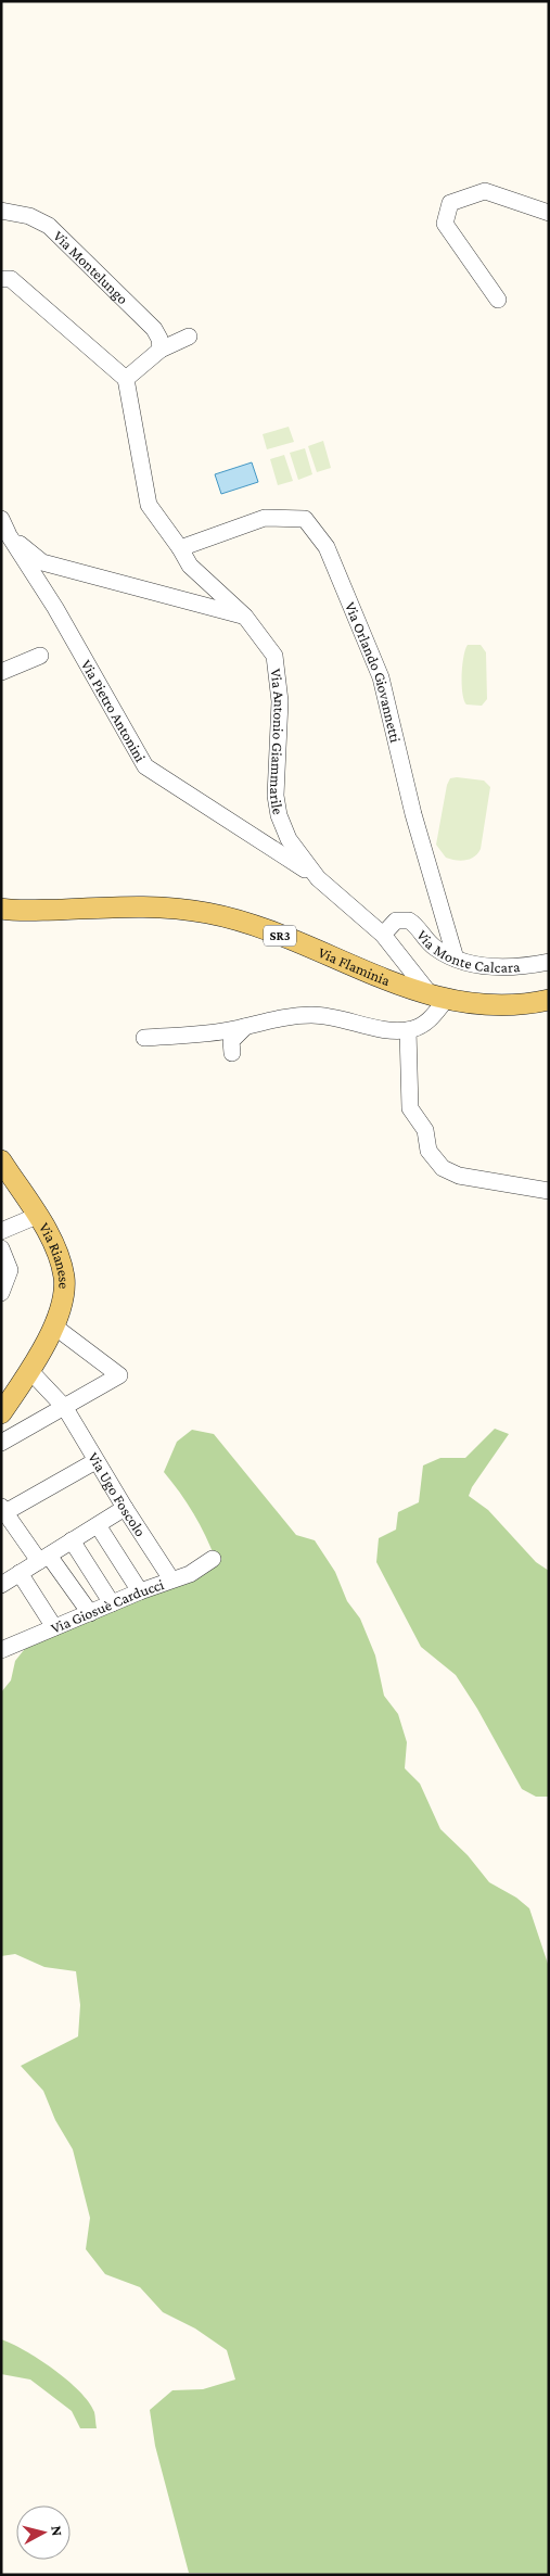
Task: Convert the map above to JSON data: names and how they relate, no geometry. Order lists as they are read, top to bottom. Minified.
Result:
{"streets":{"main road":["SR3","Via Flaminia","Via Rianese"],"street":["Via Montelungo","Via Orlando Giovannetti","Via Pietro Antonini","Via Antonio Giammarile","Via Monte Calcara","Via Ugo Foscolo","Via Giosuè Carducci"]},"crossings":[["Via Orlando Giovannetti","Via Antonio Giammarile"],["Via Orlando Giovannetti","Via Monte Calcara"],["Via Pietro Antonini","Via Antonio Giammarile"],["Via Pietro Antonini","Via Monte Calcara"],["Via Rianese","Via Ugo Foscolo"],["Via Ugo Foscolo","Via Giosuè Carducci"]],"north":"right"}
